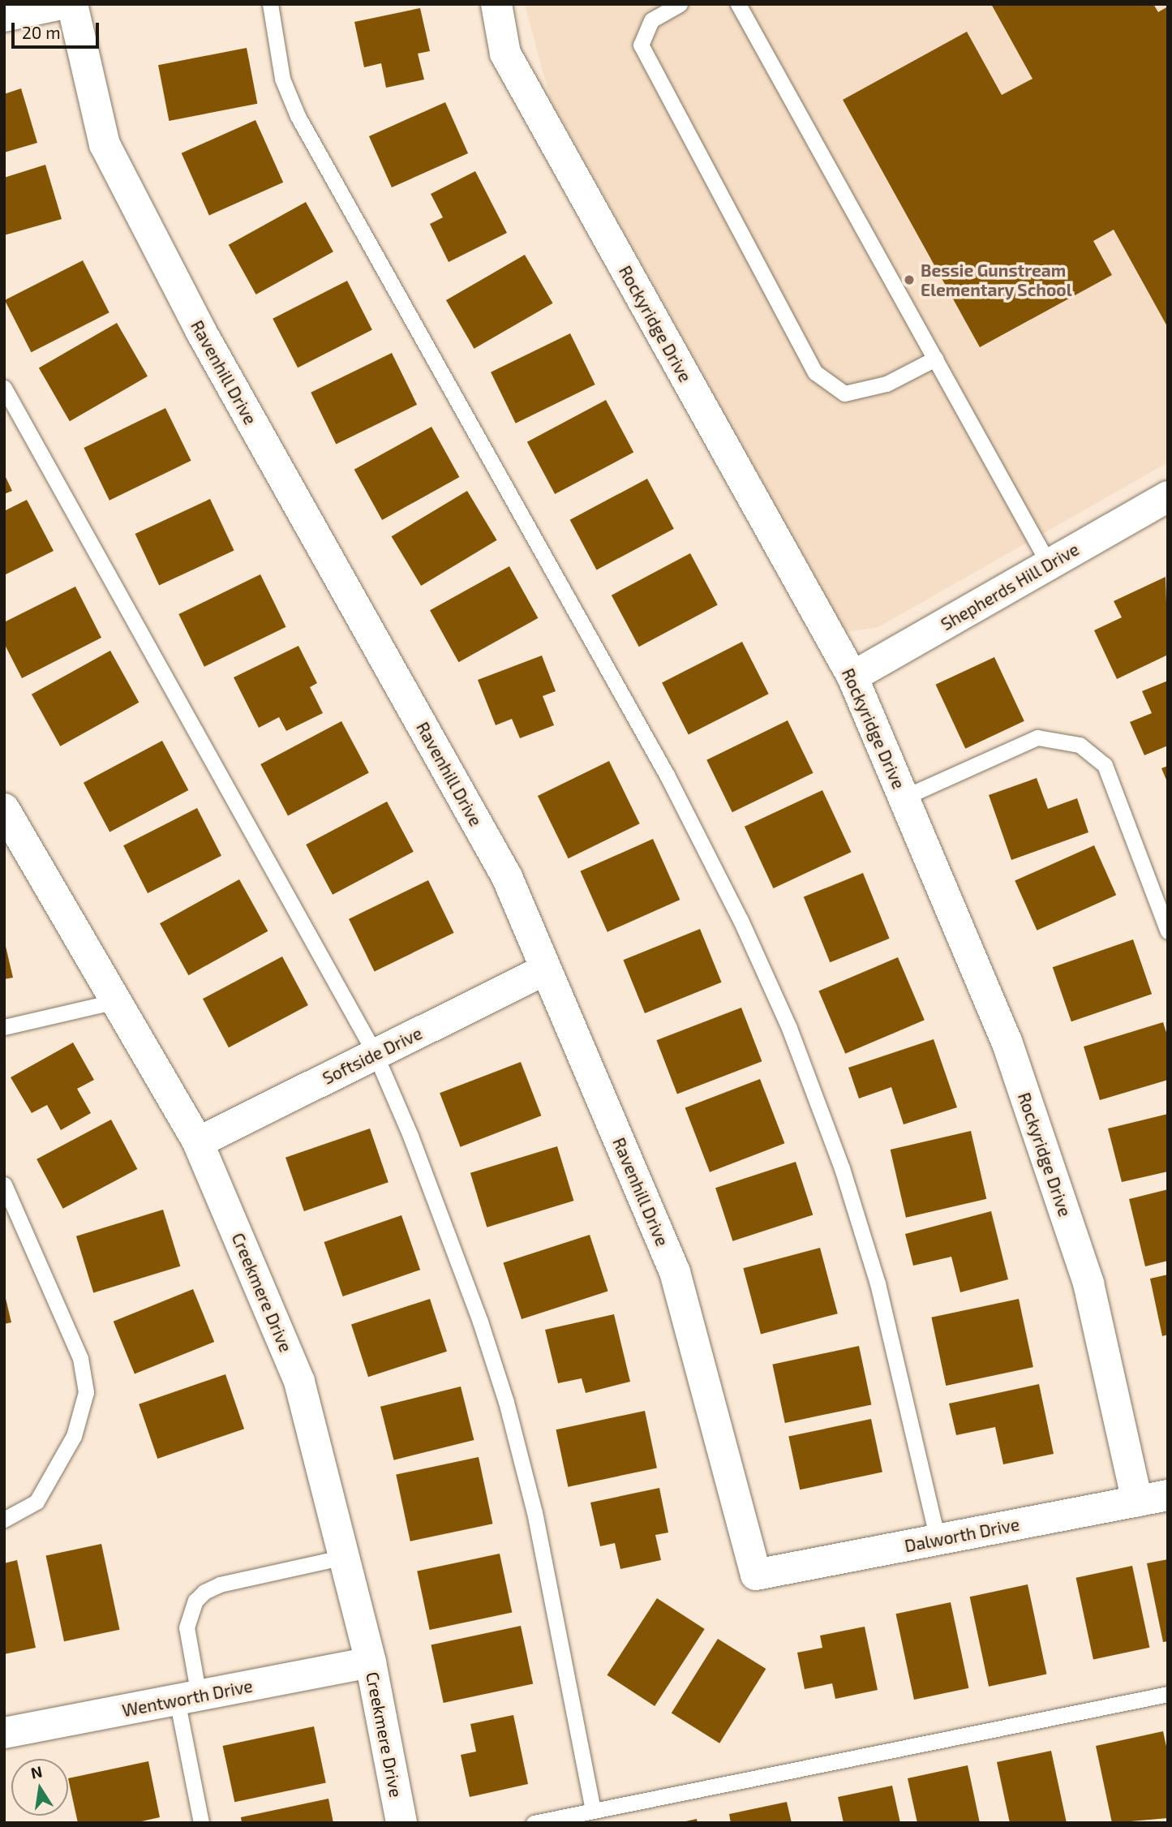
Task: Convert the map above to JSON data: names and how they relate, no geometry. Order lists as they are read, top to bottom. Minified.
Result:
{"streets":{"street":["Rockyridge Drive","Ravenhill Drive","Shepherds Hill Drive","Softside Drive","Creekmere Drive","Dalworth Drive","Wentworth Drive"]},"crossings":[["Rockyridge Drive","Shepherds Hill Drive"],["Rockyridge Drive","Dalworth Drive"],["Ravenhill Drive","Softside Drive"],["Ravenhill Drive","Dalworth Drive"],["Softside Drive","Creekmere Drive"],["Creekmere Drive","Wentworth Drive"]],"places":["Bessie Gunstream Elementary School"],"scale_bar":"20 m","north":"top"}
